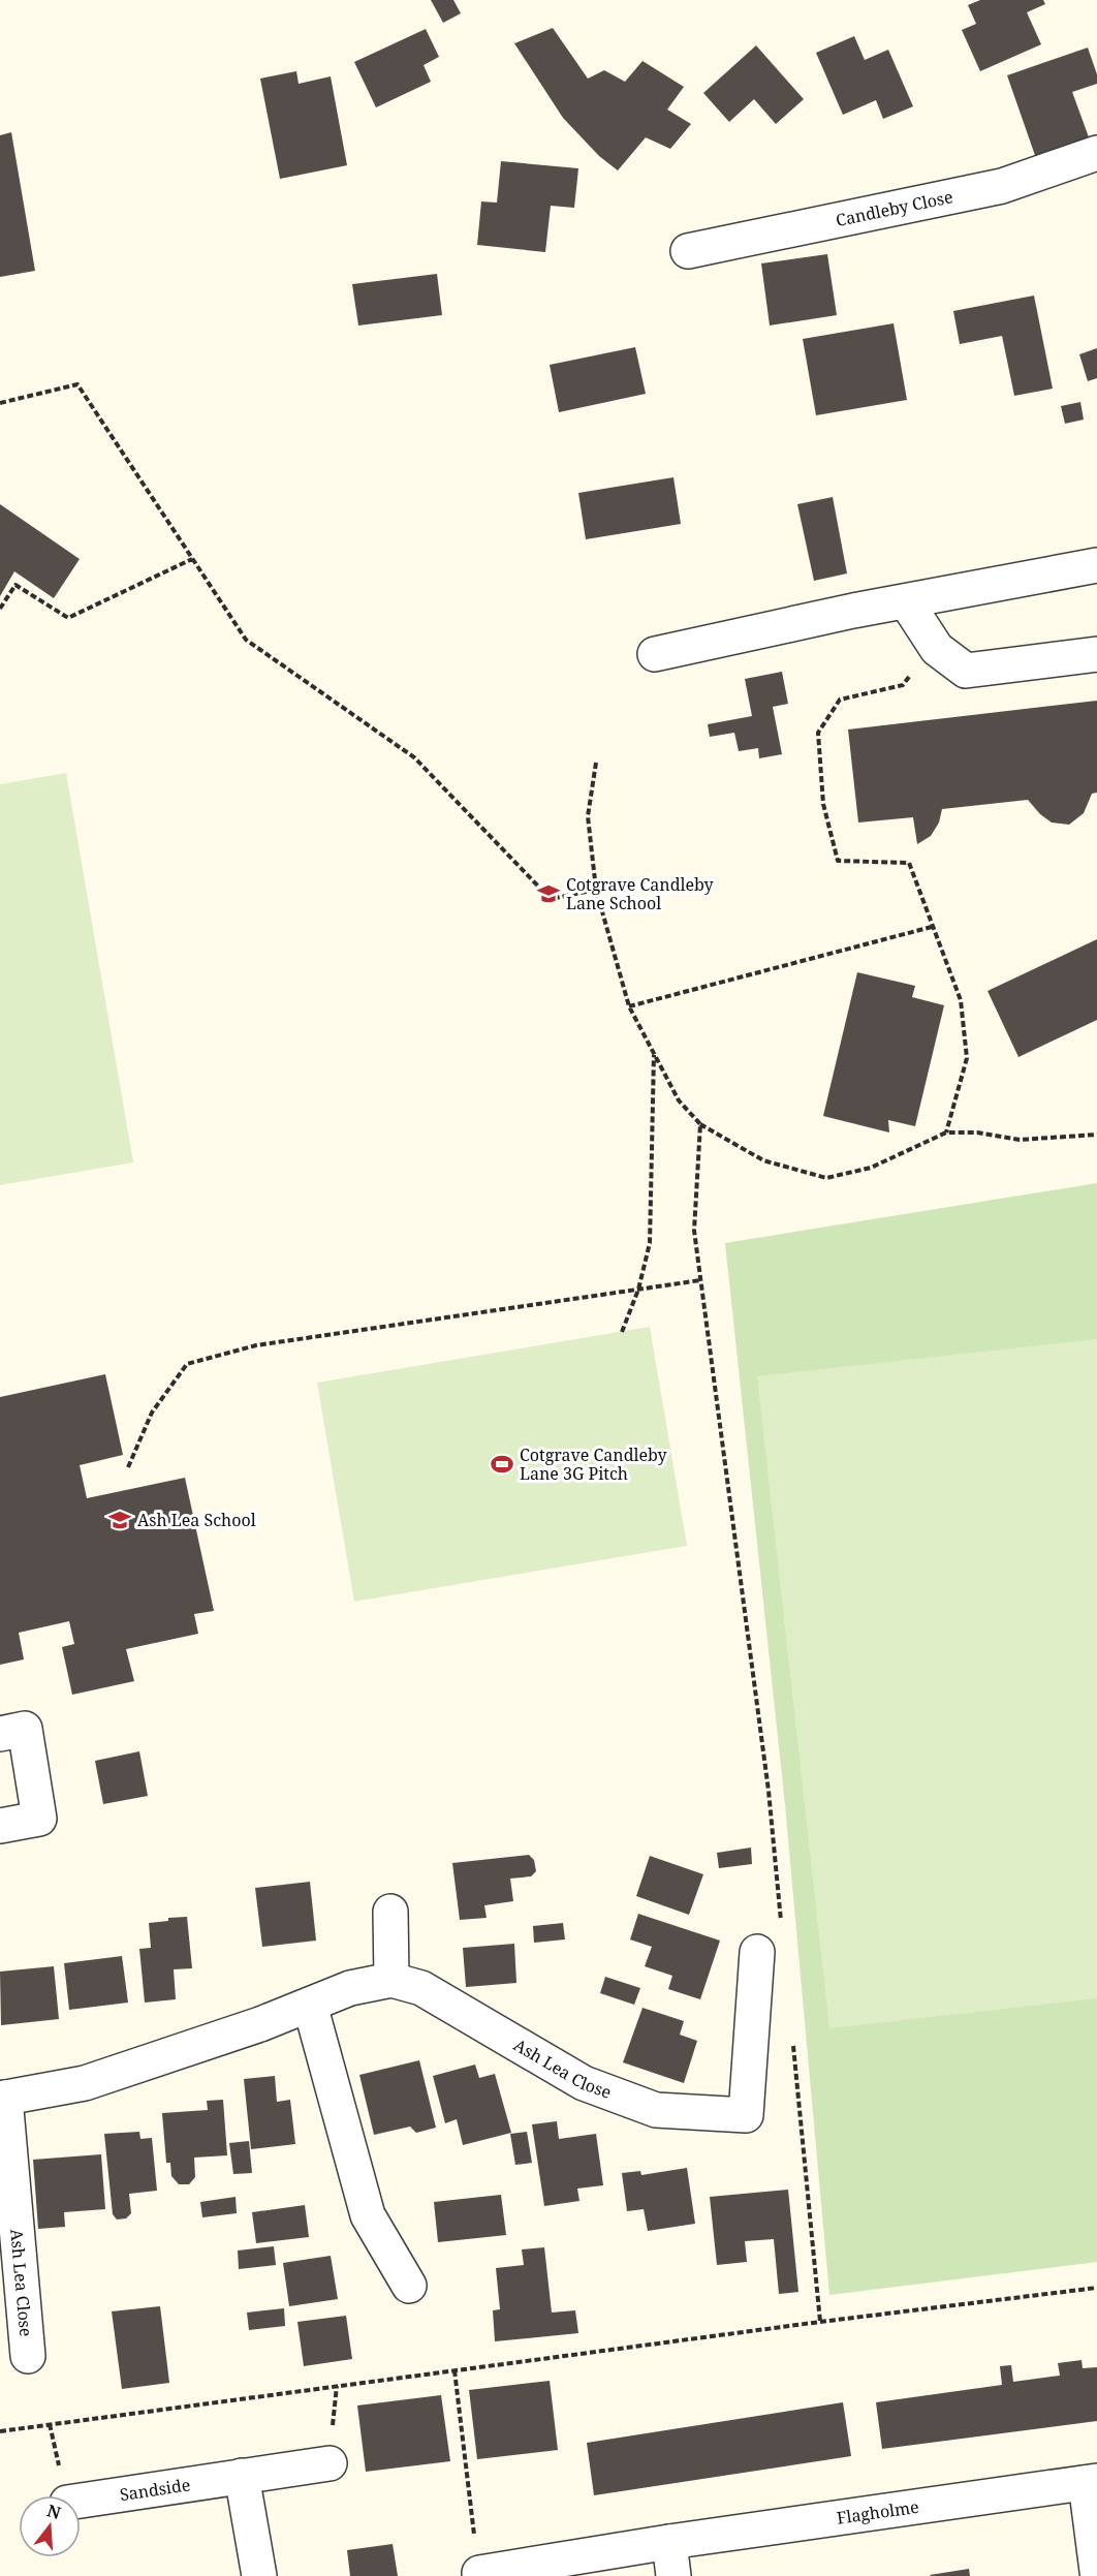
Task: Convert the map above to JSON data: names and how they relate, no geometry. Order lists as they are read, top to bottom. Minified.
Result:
{"streets":{"street":["Candleby Close","Ash Lea Close","Sandside","Flagholme"]},"places":{"school or university":["Cotgrave Candleby Lane School","Ash Lea School"],"sports":["Cotgrave Candleby Lane 3G Pitch"]},"north":"top"}
